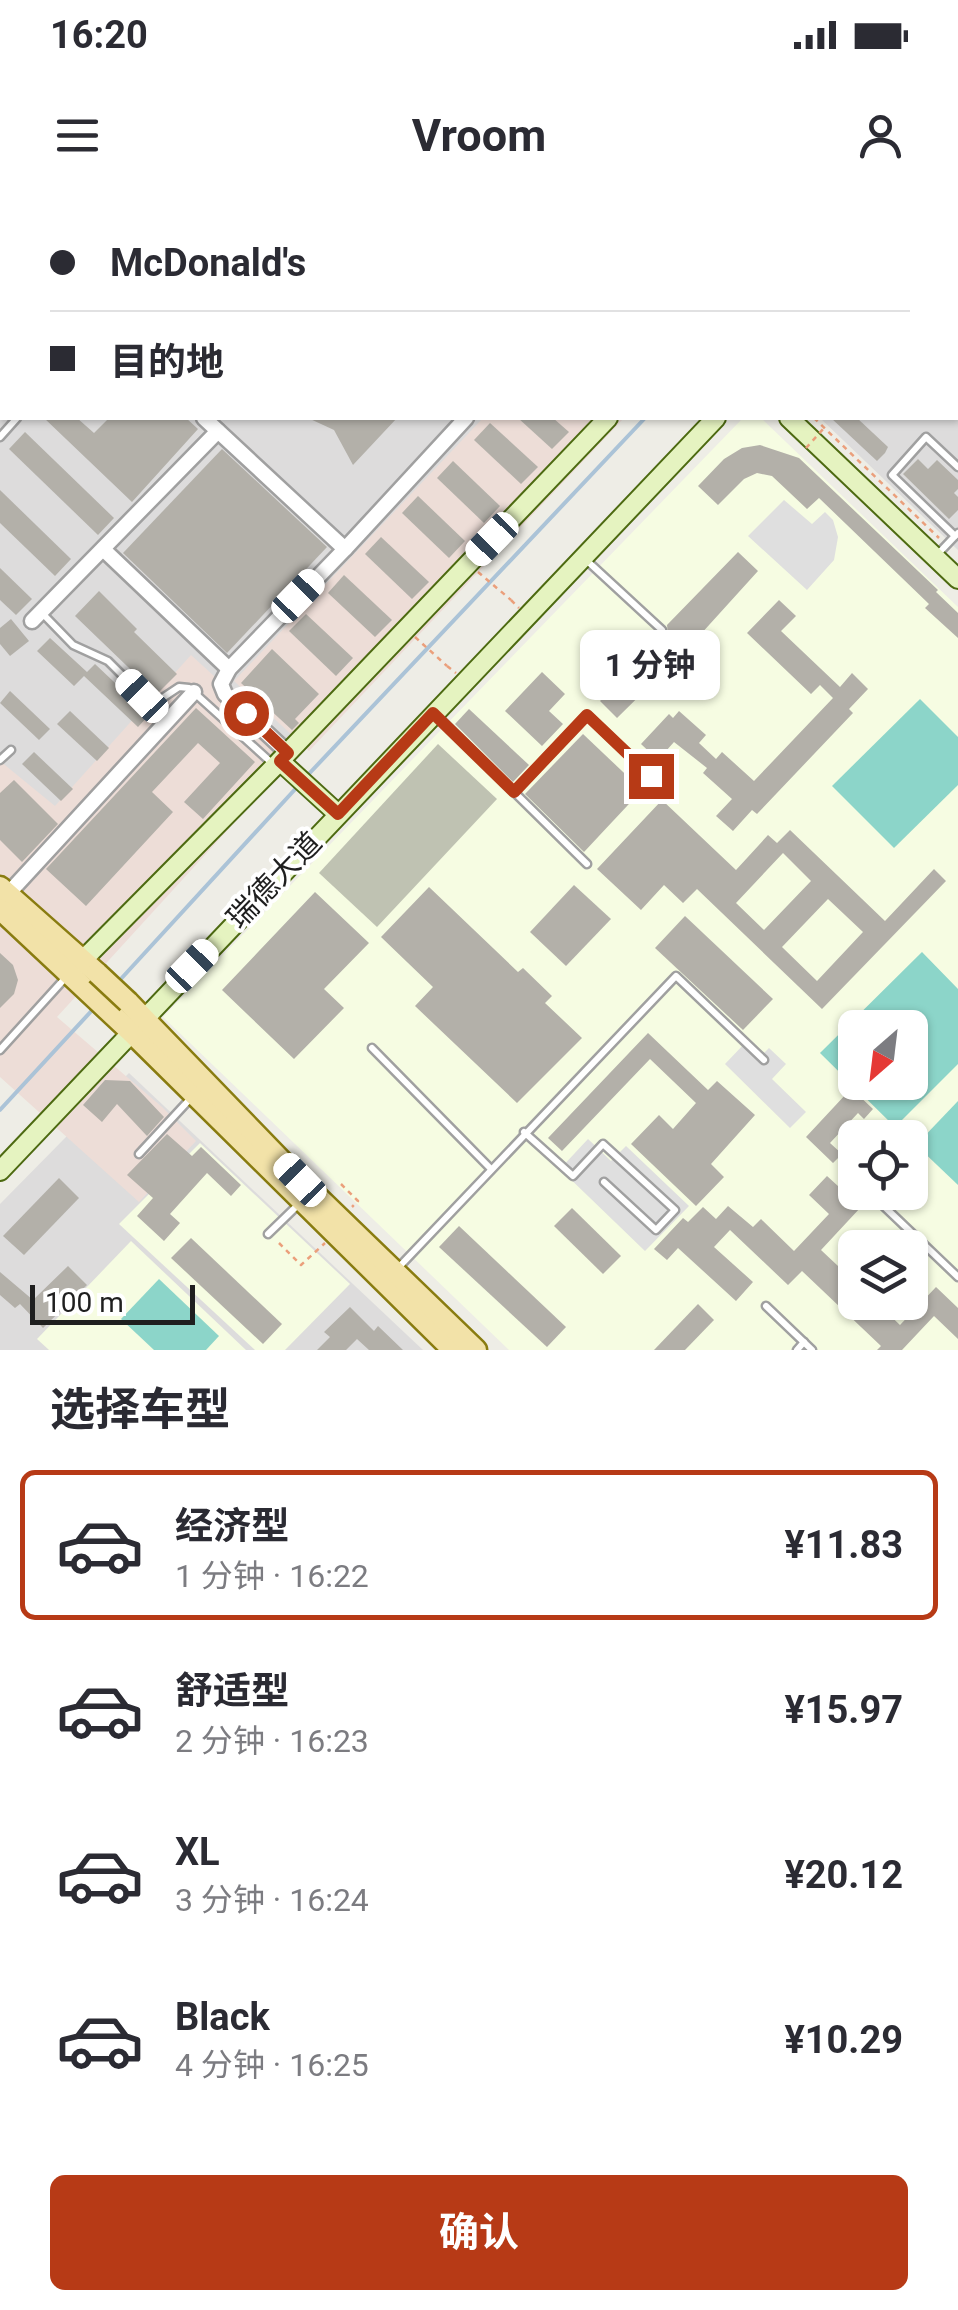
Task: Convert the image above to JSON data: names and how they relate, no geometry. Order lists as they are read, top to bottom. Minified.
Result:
{"streets":{"street":["瑞德大道"]},"scale_bar":"100 m","north":"bottom left","page":{"status":"16:20","header":"Vroom","banner":["McDonald's","目的地"],"bubble":"1 分钟","scale":"100 m","heading":"选择车型","list":[{"name":"经济型","note":"1 分钟 · 16:22","value":"¥11.83"},{"name":"舒适型","note":"2 分钟 · 16:23","value":"¥15.97"},{"name":"XL","note":"3 分钟 · 16:24","value":"¥20.12"},{"name":"Black","note":"4 分钟 · 16:25","value":"¥10.29"}],"buttons":"确认"}}
